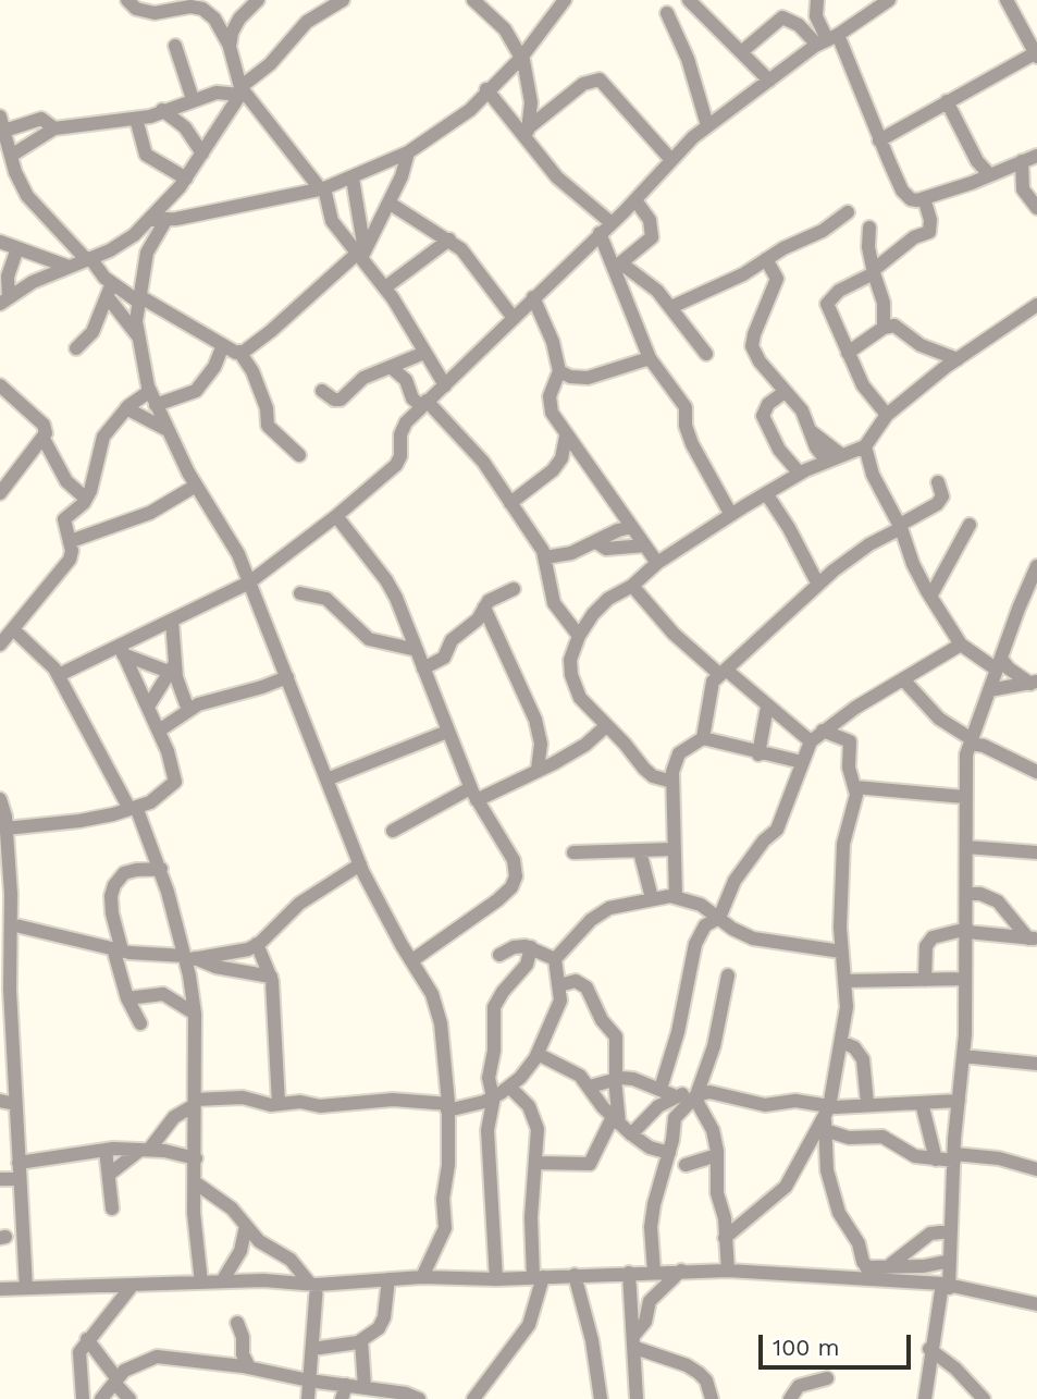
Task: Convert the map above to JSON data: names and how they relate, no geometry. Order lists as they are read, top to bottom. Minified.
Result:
{"scale_bar":"100 m"}
